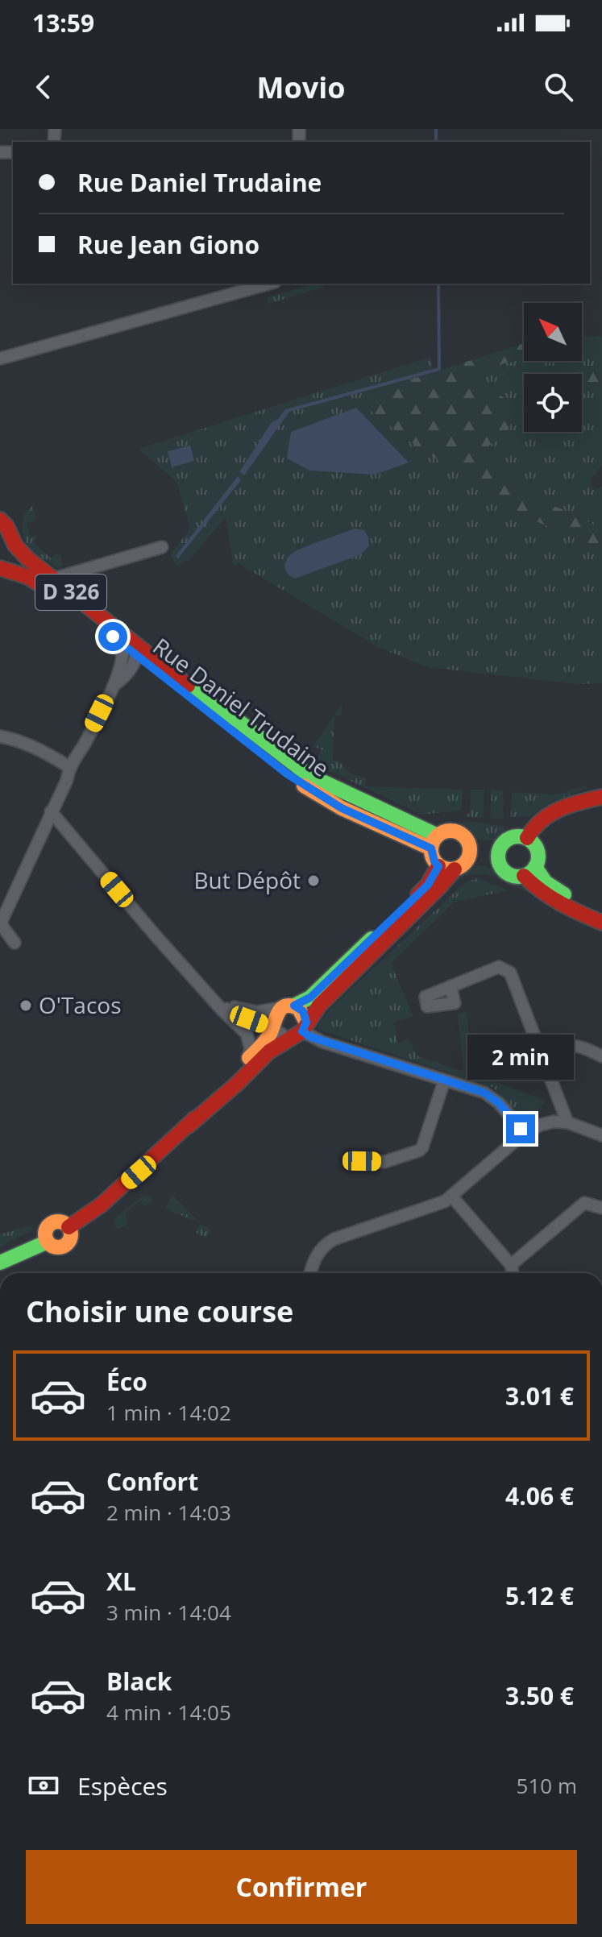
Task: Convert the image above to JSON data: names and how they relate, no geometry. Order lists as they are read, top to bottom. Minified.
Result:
{"streets":{"main road":["D 326","Rue Daniel Trudaine"]},"crossings":[["D 326","Rue Daniel Trudaine"]],"places":["But Dépôt","O'Tacos"],"north":"top left","page":{"status":"13:59","header":"Movio","banner":["Rue Daniel Trudaine","Rue Jean Giono"],"bubble":"2 min","heading":"Choisir une course","list":[{"name":"Éco","note":"1 min · 14:02","value":"3.01 €"},{"name":"Confort","note":"2 min · 14:03","value":"4.06 €"},{"name":"XL","note":"3 min · 14:04","value":"5.12 €"},{"name":"Black","note":"4 min · 14:05","value":"3.50 €"}],"pay":["Espèces","510 m"],"buttons":"Confirmer"}}
